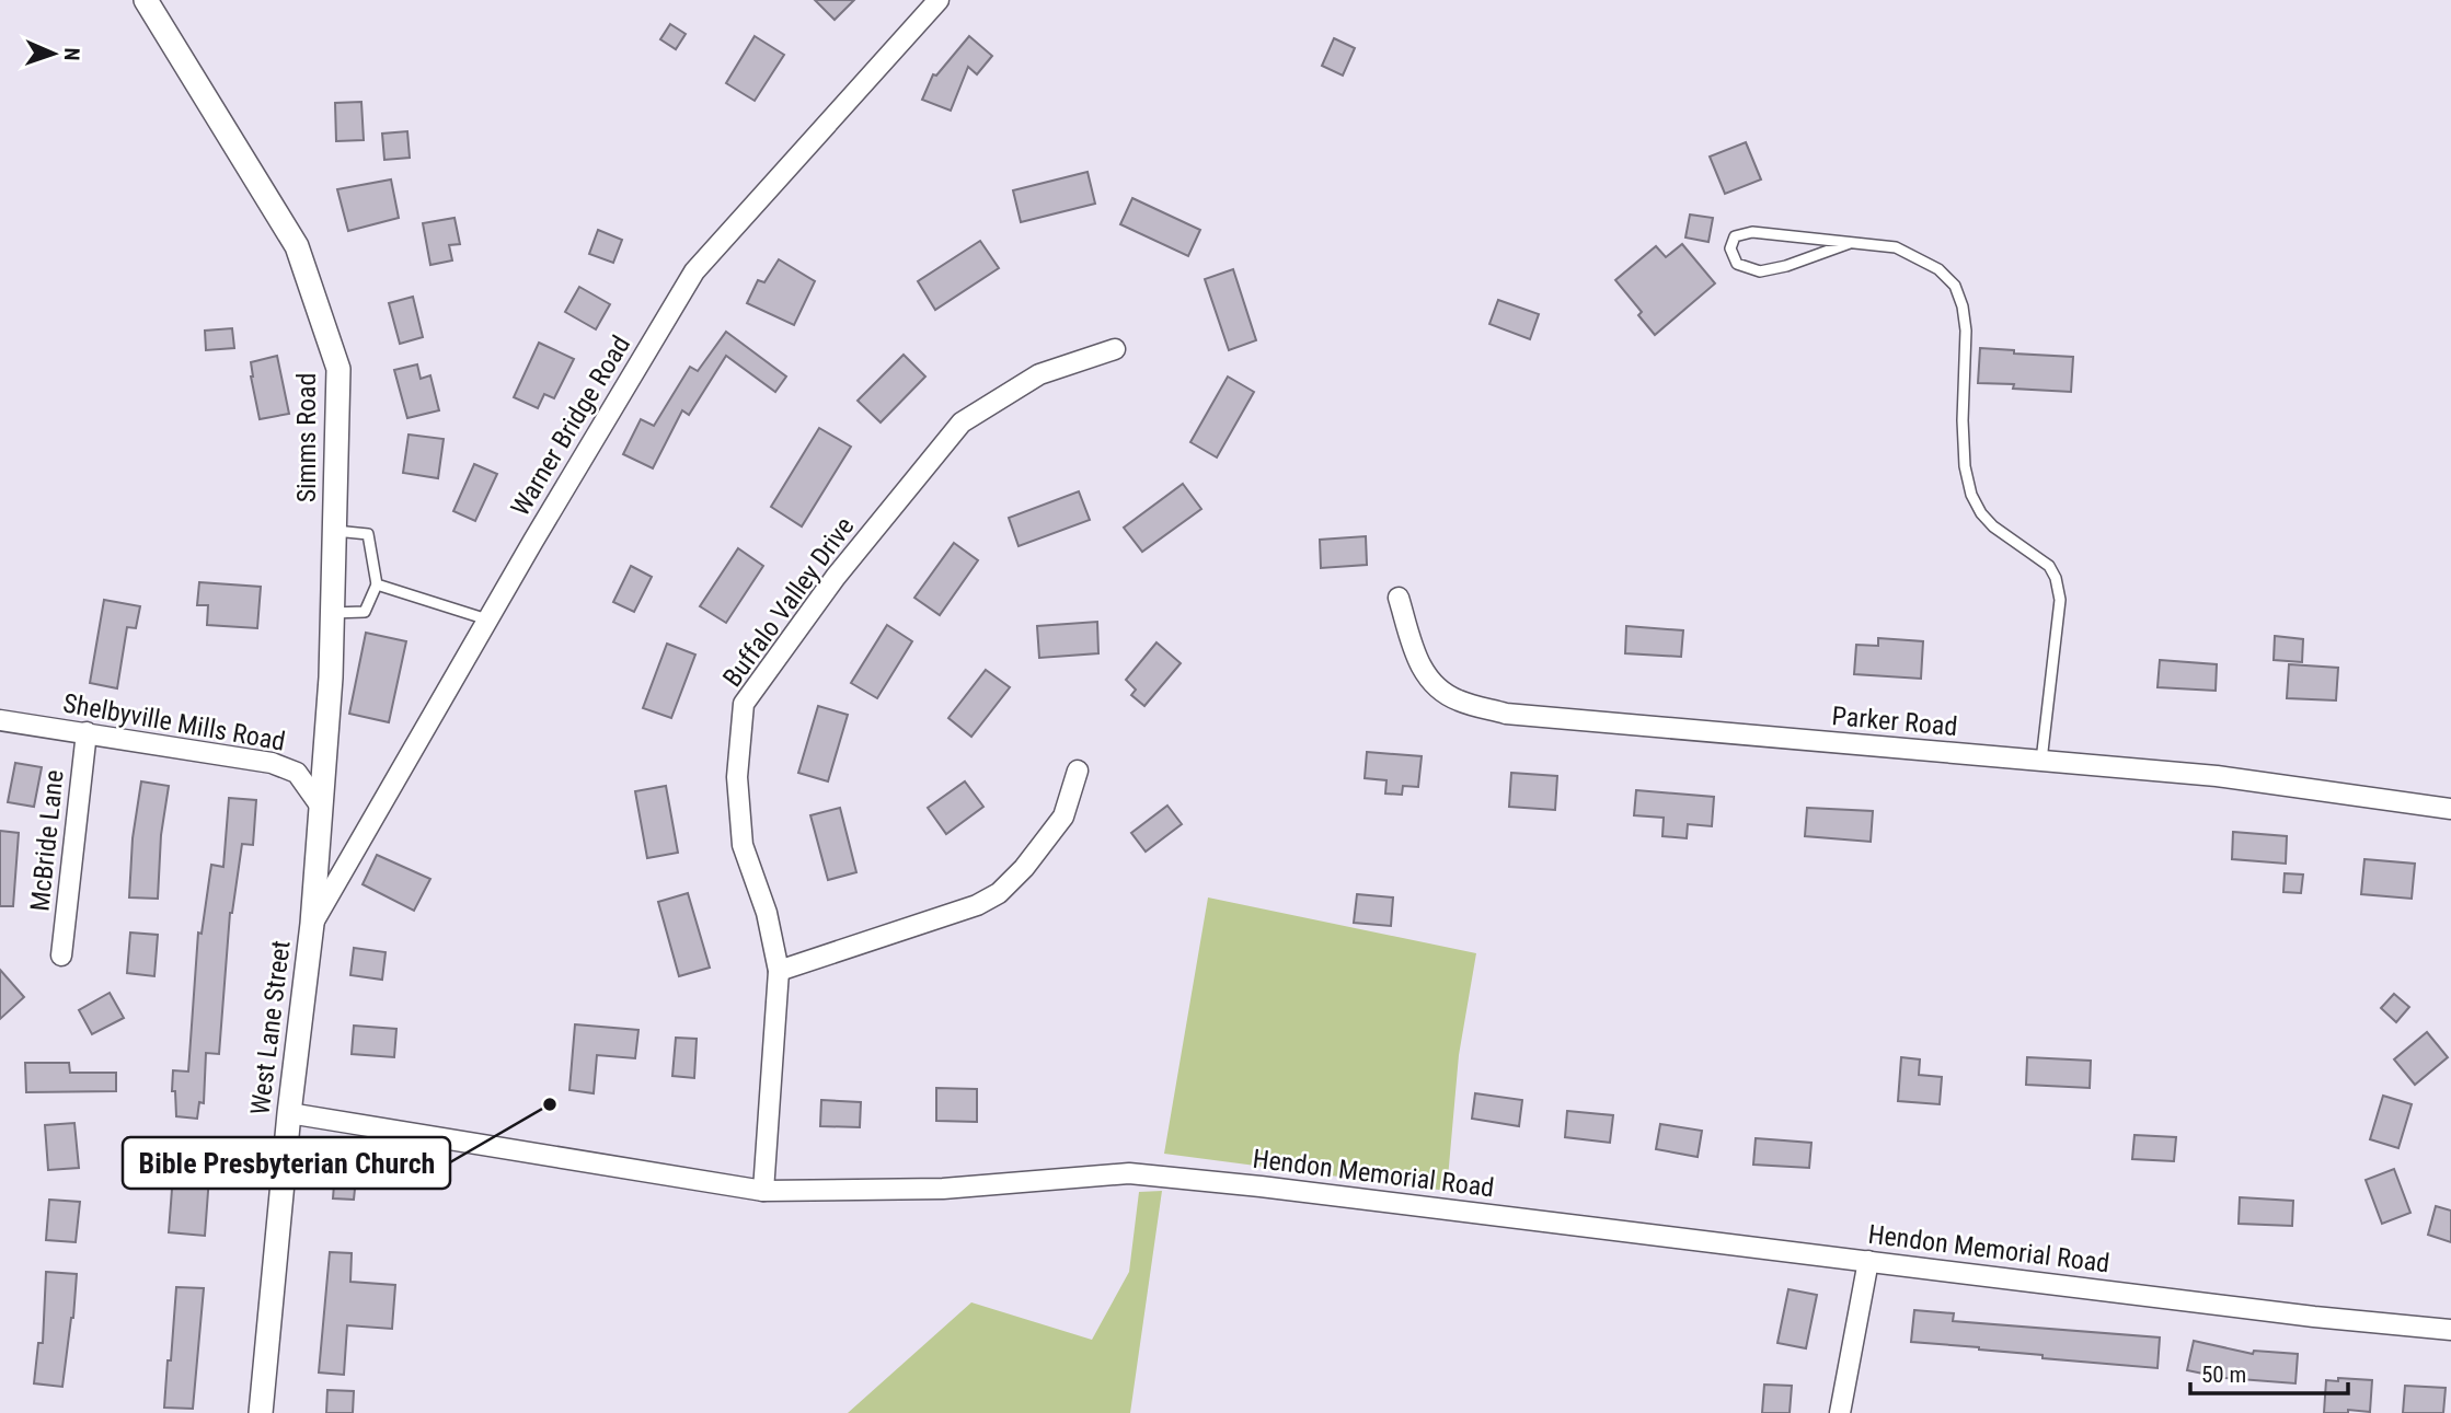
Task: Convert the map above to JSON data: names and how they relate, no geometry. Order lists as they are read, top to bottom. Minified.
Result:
{"streets":{"street":["Warner Bridge Road","Simms Road","Buffalo Valley Drive","Parker Road","Shelbyville Mills Road","McBride Lane","West Lane Street","Hendon Memorial Road"]},"crossings":[["Warner Bridge Road","Simms Road"],["Warner Bridge Road","West Lane Street"],["Simms Road","Shelbyville Mills Road"],["Simms Road","West Lane Street"],["Buffalo Valley Drive","Hendon Memorial Road"],["Shelbyville Mills Road","McBride Lane"],["West Lane Street","Hendon Memorial Road"]],"places":["Bible Presbyterian Church"],"scale_bar":"50 m","north":"right"}
